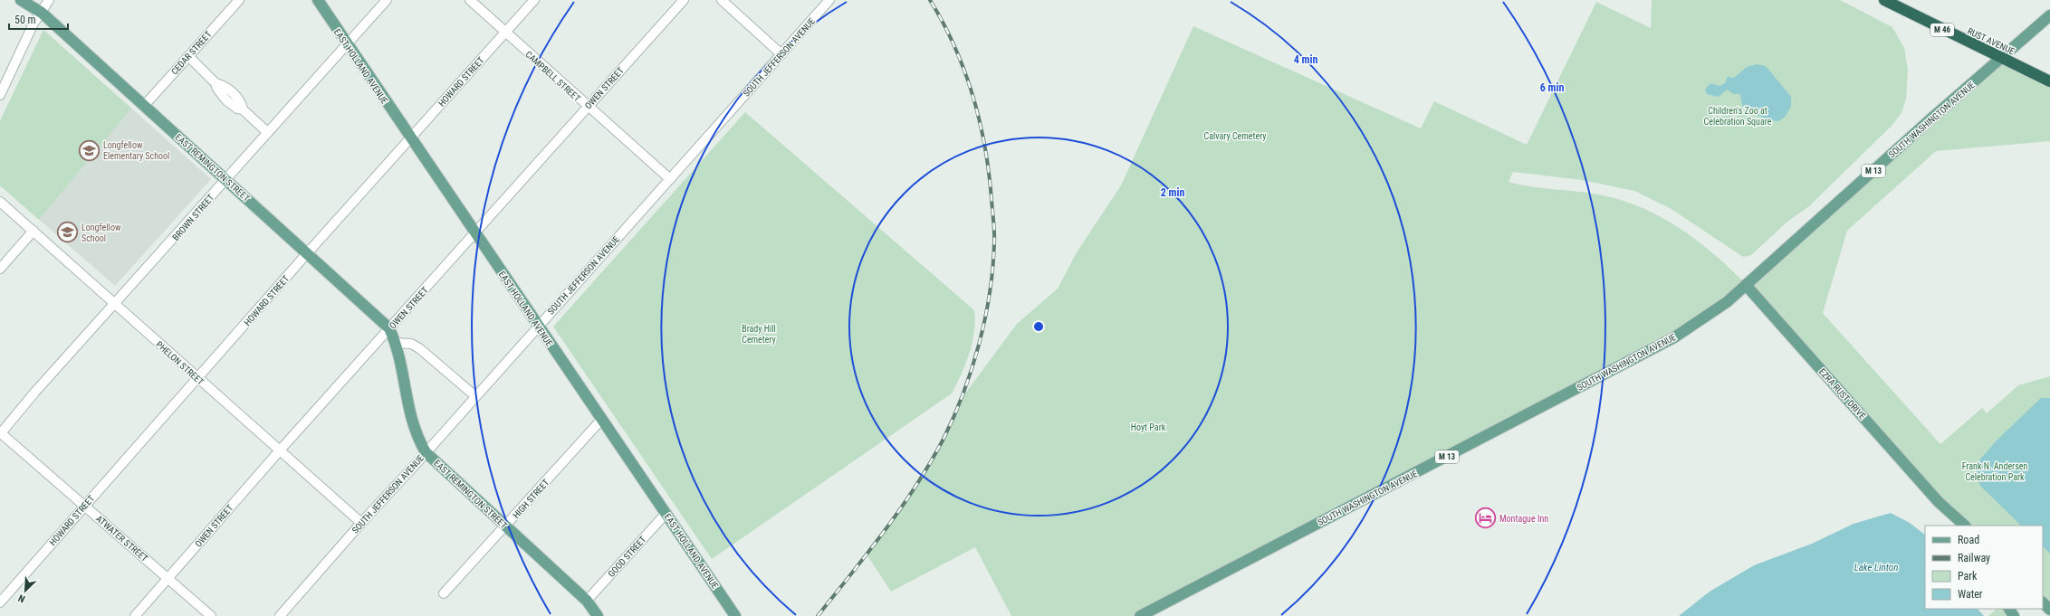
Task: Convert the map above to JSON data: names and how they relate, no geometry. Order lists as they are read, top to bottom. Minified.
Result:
{"streets":{"highway":["M 46","RUST AVENUE"],"main road":["EAST HOLLAND AVENUE","SOUTH WASHINGTON AVENUE","EAST REMINGTON STREET","M 13","EZRA RUST DRIVE"],"street":["CEDAR STREET","SOUTH JEFFERSON AVENUE","CAMPBELL STREET","HOWARD STREET","OWEN STREET","BROWN STREET","PHELON STREET","HIGH STREET","ATWATER STREET","GOOD STREET"]},"crossings":[["RUST AVENUE","SOUTH WASHINGTON AVENUE"],["CEDAR STREET","EAST REMINGTON STREET"],["SOUTH JEFFERSON AVENUE","EAST HOLLAND AVENUE"],["SOUTH JEFFERSON AVENUE","CAMPBELL STREET"],["SOUTH JEFFERSON AVENUE","EAST REMINGTON STREET"],["SOUTH JEFFERSON AVENUE","PHELON STREET"],["EAST HOLLAND AVENUE","HOWARD STREET"],["EAST HOLLAND AVENUE","OWEN STREET"],["EAST HOLLAND AVENUE","BROWN STREET"],["EAST HOLLAND AVENUE","HIGH STREET"],["EAST HOLLAND AVENUE","GOOD STREET"],["CAMPBELL STREET","HOWARD STREET"],["CAMPBELL STREET","OWEN STREET"],["HOWARD STREET","EAST REMINGTON STREET"],["HOWARD STREET","PHELON STREET"],["HOWARD STREET","ATWATER STREET"],["OWEN STREET","EAST REMINGTON STREET"],["OWEN STREET","PHELON STREET"],["OWEN STREET","ATWATER STREET"],["SOUTH WASHINGTON AVENUE","EZRA RUST DRIVE"],["EAST REMINGTON STREET","BROWN STREET"],["EAST REMINGTON STREET","HIGH STREET"],["EAST REMINGTON STREET","GOOD STREET"],["BROWN STREET","PHELON STREET"],["BROWN STREET","ATWATER STREET"]],"water":["Lake Linton"],"parks":["Children's Zoo at Celebration Square","Calvary Cemetery","Brady Hill Cemetery","Hoyt Park","Frank N. Andersen Celebration Park"],"places":{"school or university":["Longfellow Elementary School","Longfellow School"],"hotel":["Montague Inn"]},"legend":["Road","Railway","Park","Water"],"scale_bar":"50 m","north":"bottom left","rings":["4 min","6 min","2 min"]}
